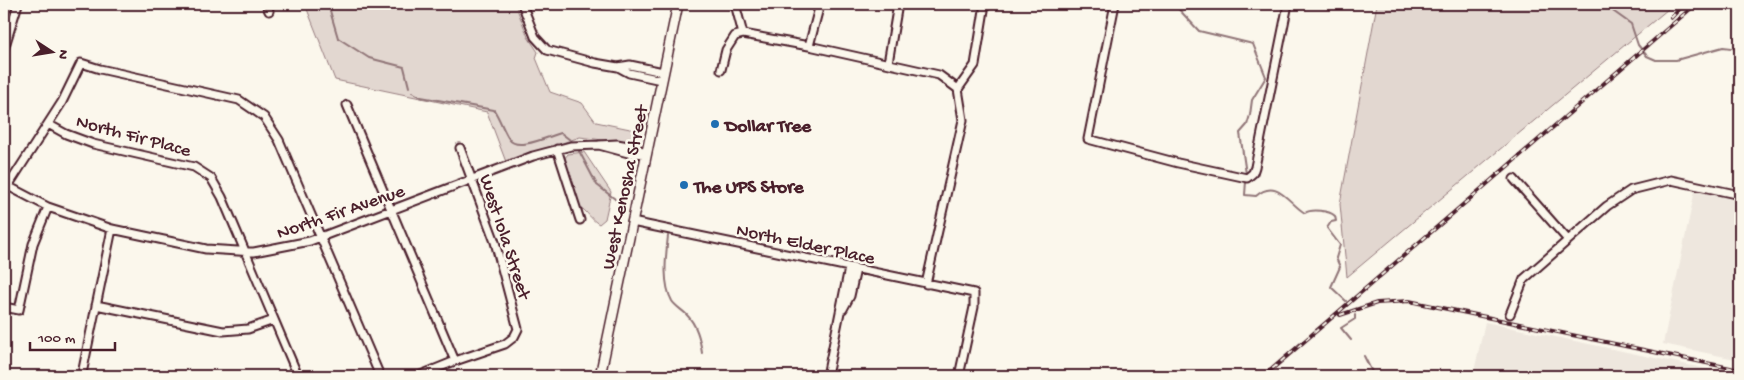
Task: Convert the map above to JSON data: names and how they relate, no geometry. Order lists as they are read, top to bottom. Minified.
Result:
{"streets":{"main road":["West Kenosha Street"],"street":["North Fir Place","North Fir Avenue","West Iola Street","North Elder Place"]},"crossings":[["North Fir Place","North Fir Avenue"],["West Kenosha Street","North Fir Avenue"],["West Kenosha Street","North Elder Place"],["North Fir Avenue","West Iola Street"]],"places":["Dollar Tree","The UPS Store"],"scale_bar":"100 m","north":"right"}
